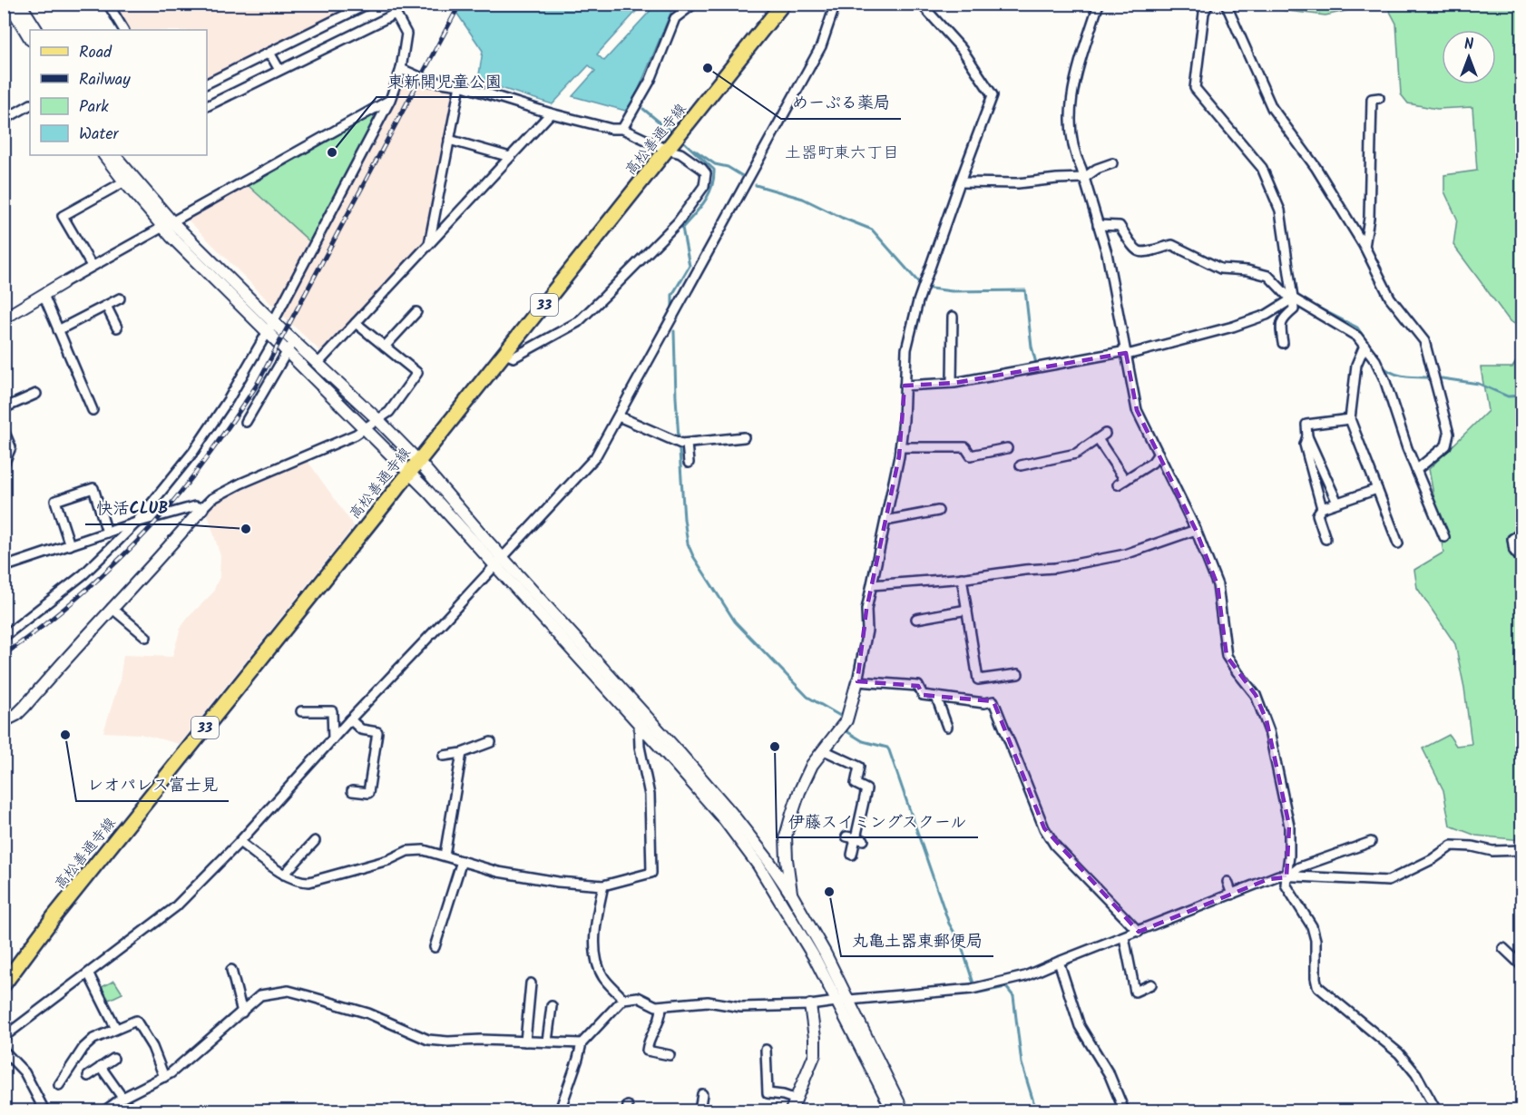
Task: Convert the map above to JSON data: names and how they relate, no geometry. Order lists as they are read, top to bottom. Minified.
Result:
{"streets":{"main road":["高松善通寺線","33"]},"districts":["土器町東六丁目"],"places":["めーぷる薬局","東新開児童公園","快活CLUB","レオパレス富士見","伊藤スイミングスクール","丸亀土器東郵便局"],"legend":["Road","Railway","Park","Water"],"north":"top"}
